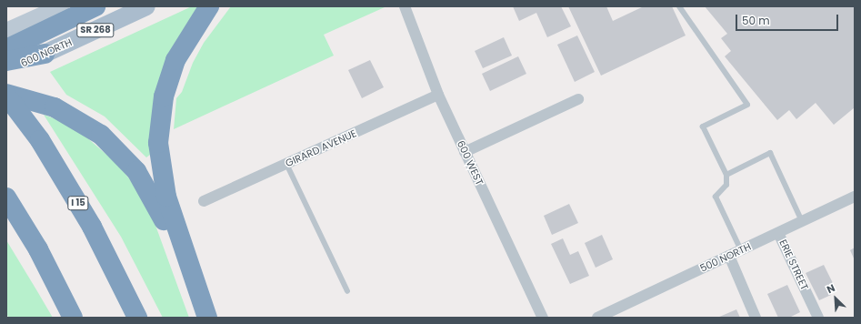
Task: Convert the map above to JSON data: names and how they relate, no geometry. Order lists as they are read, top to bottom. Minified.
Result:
{"streets":{"highway":["I 15"],"main road":["SR 268","600 NORTH"],"street":["GIRARD AVENUE","600 WEST","500 NORTH","ERIE STREET"]},"crossings":[["GIRARD AVENUE","600 WEST"],["500 NORTH","ERIE STREET"]],"scale_bar":"50 m","north":"top left"}
